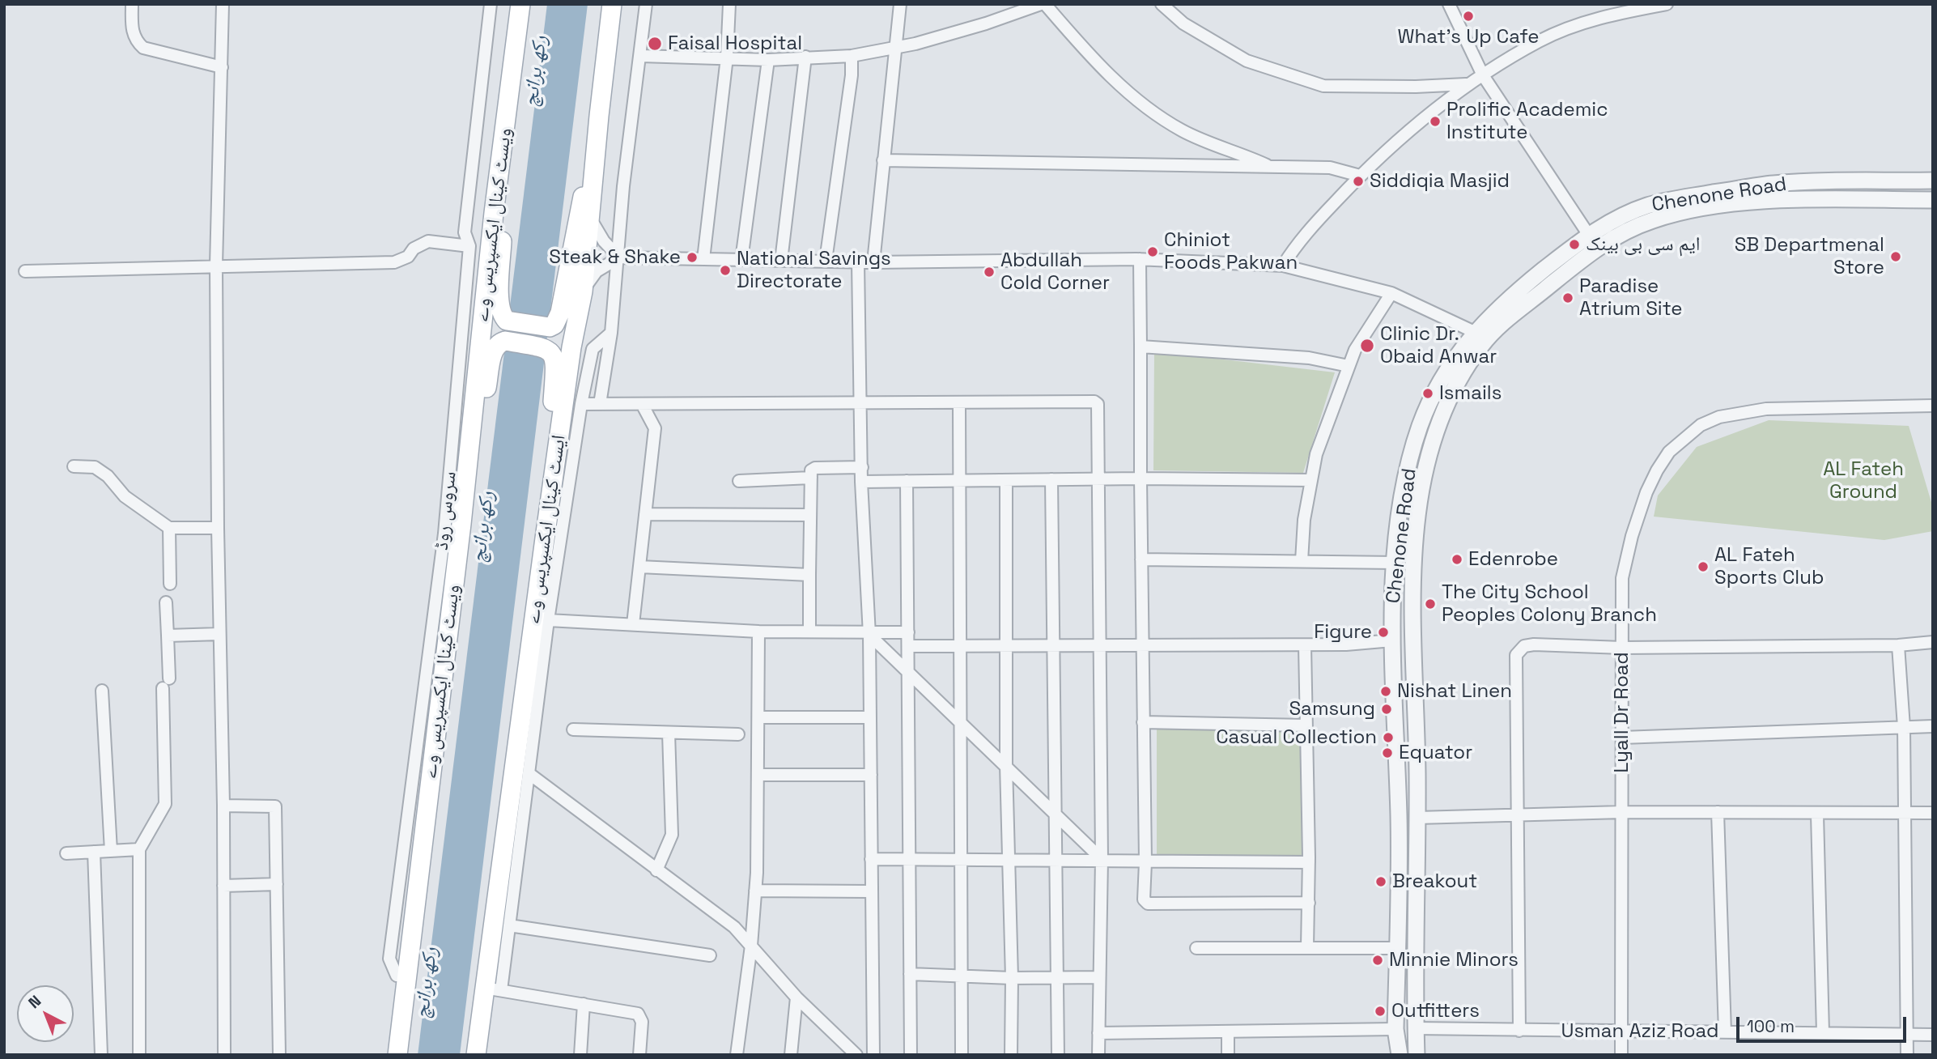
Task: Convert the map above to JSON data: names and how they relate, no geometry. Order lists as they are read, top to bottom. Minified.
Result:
{"streets":{"main road":["ویسٹ کینال ایکسپریس وے","ایسٹ کینال ایکسپریس وے"],"street":["Chenone Road","سروس روڈ","Lyall Dr Road","Usman Aziz Road"]},"crossings":[["Chenone Road","Usman Aziz Road"],["Lyall Dr Road","Usman Aziz Road"]],"water":["رکھ برانچ"],"parks":["AL Fateh Ground"],"places":["What's Up Cafe","Faisal Hospital","Prolific Academic Institute","Siddiqia Masjid","ایم سی بی بینک","Chiniot Foods Pakwan","SB Departmenal Store","Steak & Shake","National Savings Directorate","Abdullah Cold Corner","Paradise Atrium Site","Clinic Dr. Obaid Anwar","Ismails","Edenrobe","AL Fateh Sports Club","The City School Peoples Colony Branch","Figure","Nishat Linen","Samsung","Casual Collection","Equator","Breakout","Minnie Minors","Outfitters"],"scale_bar":"100 m","north":"top left"}
